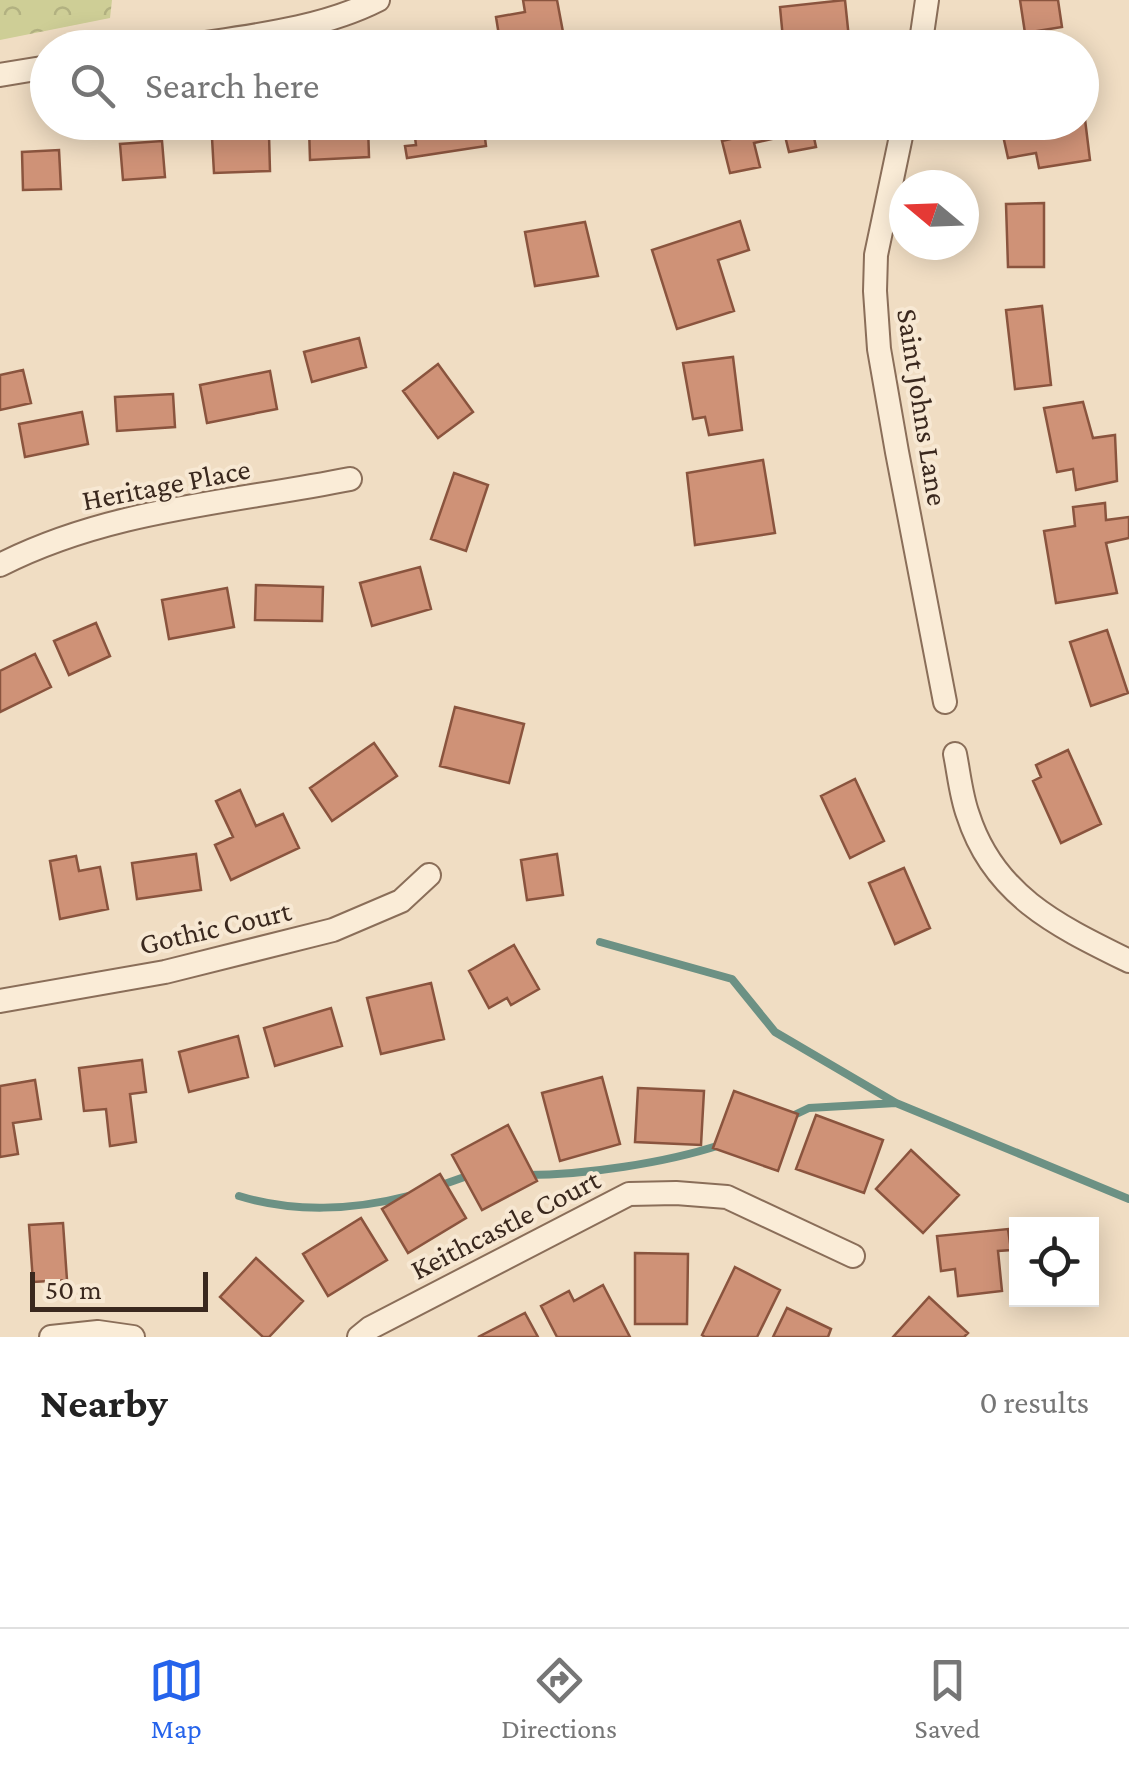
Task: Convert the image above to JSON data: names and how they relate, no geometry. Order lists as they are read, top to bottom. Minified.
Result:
{"streets":{"street":["Saint Johns Lane","Heritage Place","Gothic Court","Keithcastle Court"]},"scale_bar":"50 m","north":"left","page":{"search":"Search here","scale":"50 m","heading":["Nearby","0 results"],"nav":["Map","Directions","Saved"]}}
